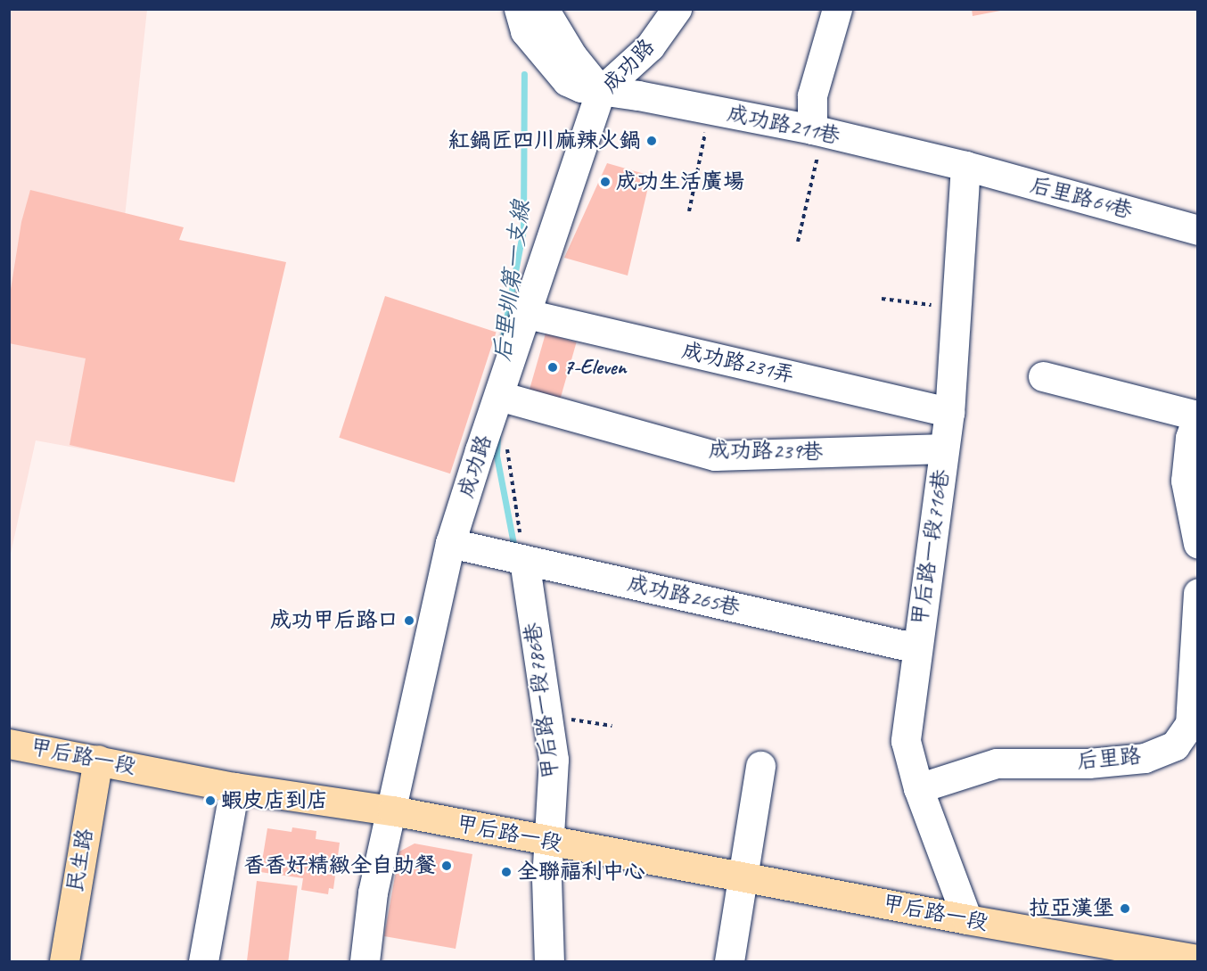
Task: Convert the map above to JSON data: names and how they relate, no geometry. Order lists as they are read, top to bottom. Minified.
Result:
{"streets":{"main road":["甲后路一段","民生路"],"street":["成功路","成功路211巷","后里路64巷","成功路231弄","成功路239巷","甲后路一段716巷","成功路265巷","甲后路一段786巷","后里路"]},"crossings":[["成功路","成功路211巷"],["成功路","成功路231弄"],["成功路","成功路239巷"],["成功路","成功路265巷"],["成功路","甲后路一段"],["成功路211巷","后里路64巷"],["成功路211巷","甲后路一段716巷"],["后里路64巷","甲后路一段716巷"],["成功路231弄","甲后路一段716巷"],["成功路239巷","甲后路一段716巷"],["甲后路一段716巷","成功路265巷"],["甲后路一段716巷","甲后路一段"],["甲后路一段716巷","后里路"],["成功路265巷","甲后路一段786巷"],["甲后路一段786巷","甲后路一段"],["甲后路一段","民生路"]],"water":["后里圳第一支線"],"places":["紅鍋匠四川麻辣火鍋","成功生活廣場","7-Eleven","成功甲后路口","蝦皮店到店","香香好精緻全自助餐","全聯福利中心","拉亞漢堡"]}
